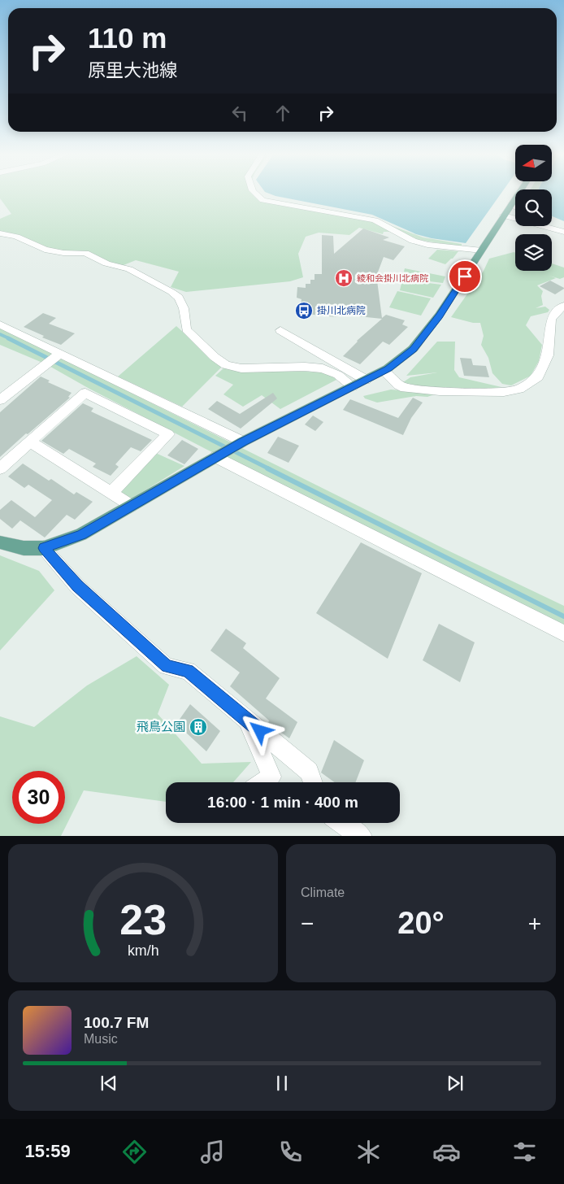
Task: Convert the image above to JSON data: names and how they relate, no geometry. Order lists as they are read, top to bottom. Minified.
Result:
{"places":{"hospital":["綾和会掛川北病院"],"bus stop":["掛川北病院"],"building":["飛鳥公園"]},"north":"left","page":{"turn":["110 m","原里大池線"],"limit":"30","trip":"16:00 · 1 min · 400 m","tile":"Climate","heat":["−","20°","+"],"song":["100.7 FM","Music"],"tabs":"15:59","gauge":["23","km/h"]}}
